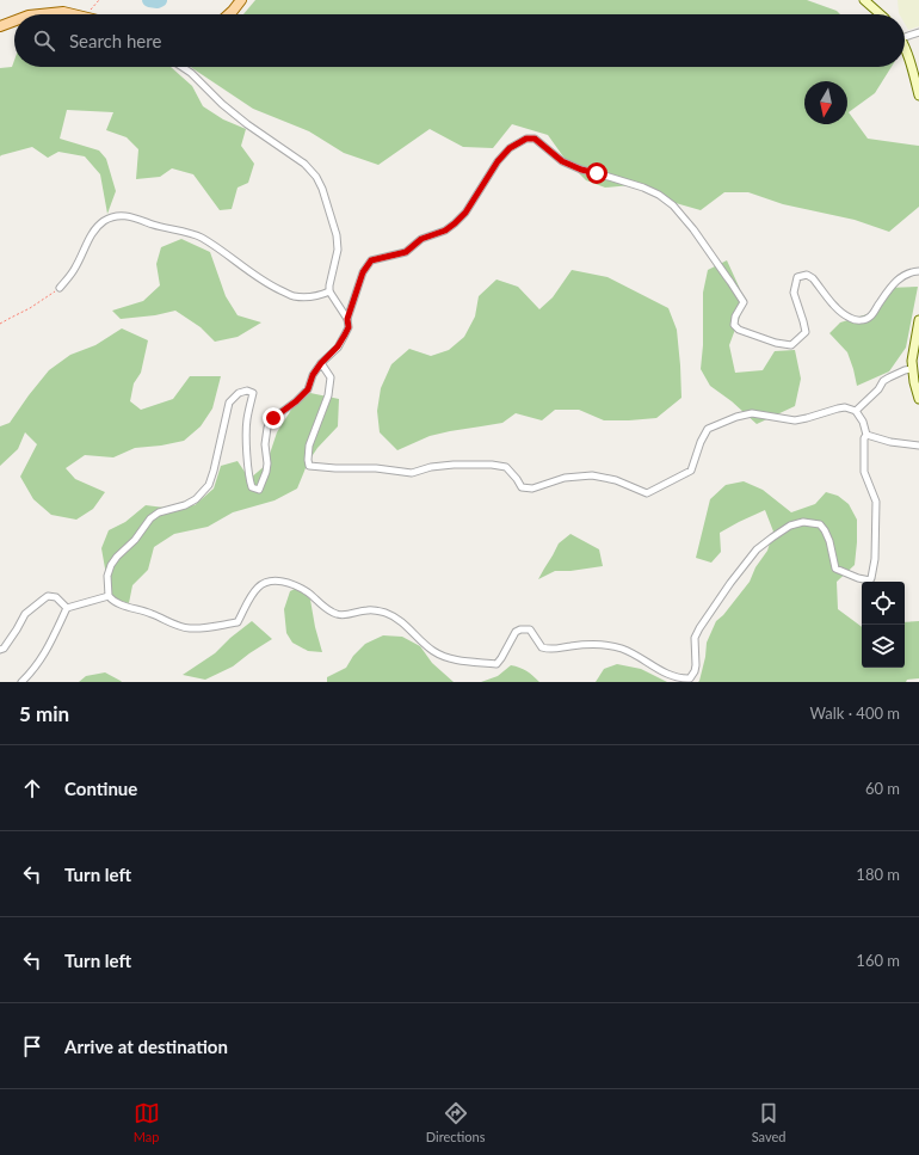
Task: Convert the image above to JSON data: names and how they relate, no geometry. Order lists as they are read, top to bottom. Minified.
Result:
{"north":"bottom","page":{"search":"Search here","heading":["5 min","Walk · 400 m"],"list":[["Continue","60 m"],["Turn left","180 m"],["Turn left","160 m"],"Arrive at destination"],"nav":["Map","Directions","Saved"]}}
